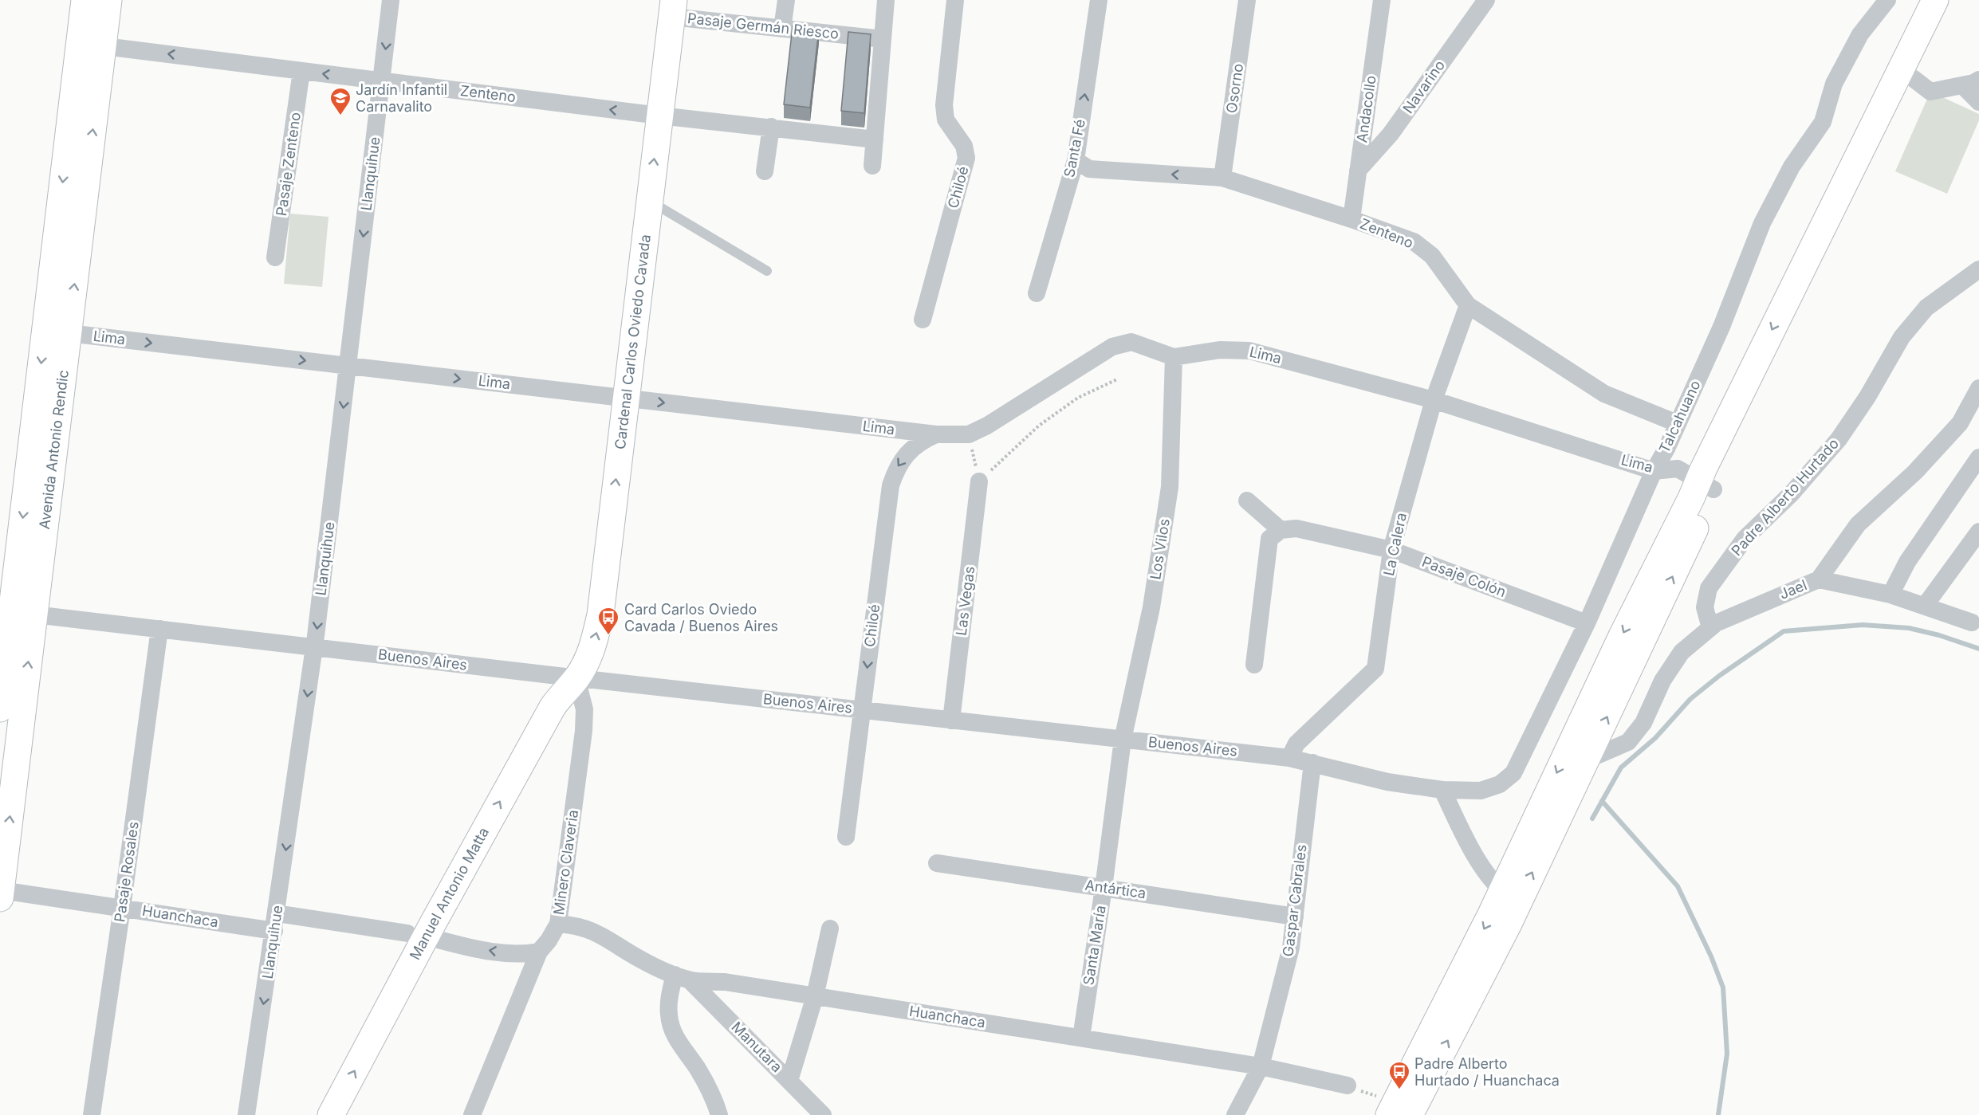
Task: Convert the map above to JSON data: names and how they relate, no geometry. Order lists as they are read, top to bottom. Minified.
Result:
{"streets":{"main road":["Cardenal Carlos Oviedo Cavada","Avenida Antonio Rendic","Manuel Antonio Matta"],"street":["Pasaje Germán Riesco","Navarino","Osorno","Zenteno","Andacollo","Santa Fé","Pasaje Zenteno","Llanquihue","Chiloé","Lima","Talcahuano","Padre Alberto Hurtado","La Calera","Los Vilos","Pasaje Colón","Jael","Las Vegas","Buenos Aires","Minero Claveria","Pasaje Rosales","Antártica","Gaspar Cabrales","Huanchaca","Santa María","Manutara"]},"crossings":[["Pasaje Germán Riesco","Cardenal Carlos Oviedo Cavada"],["Navarino","Andacollo"],["Osorno","Zenteno"],["Zenteno","Andacollo"],["Zenteno","Santa Fé"],["Zenteno","Pasaje Zenteno"],["Zenteno","Llanquihue"],["Zenteno","Cardenal Carlos Oviedo Cavada"],["Zenteno","Talcahuano"],["Zenteno","Avenida Antonio Rendic"],["Zenteno","La Calera"],["Llanquihue","Lima"],["Llanquihue","Buenos Aires"],["Llanquihue","Huanchaca"],["Chiloé","Lima"],["Chiloé","Buenos Aires"],["Lima","Cardenal Carlos Oviedo Cavada"],["Lima","Talcahuano"],["Lima","Avenida Antonio Rendic"],["Lima","La Calera"],["Lima","Los Vilos"],["Cardenal Carlos Oviedo Cavada","Buenos Aires"],["Cardenal Carlos Oviedo Cavada","Minero Claveria"],["Cardenal Carlos Oviedo Cavada","Manuel Antonio Matta"],["Talcahuano","Pasaje Colón"],["Talcahuano","Buenos Aires"],["Avenida Antonio Rendic","Buenos Aires"],["Avenida Antonio Rendic","Huanchaca"],["Padre Alberto Hurtado","Jael"],["La Calera","Pasaje Colón"],["La Calera","Buenos Aires"],["Los Vilos","Buenos Aires"],["Los Vilos","Santa María"],["Las Vegas","Buenos Aires"],["Buenos Aires","Minero Claveria"],["Buenos Aires","Pasaje Rosales"],["Buenos Aires","Manuel Antonio Matta"],["Buenos Aires","Gaspar Cabrales"],["Buenos Aires","Santa María"],["Minero Claveria","Manuel Antonio Matta"],["Minero Claveria","Huanchaca"],["Pasaje Rosales","Huanchaca"],["Antártica","Gaspar Cabrales"],["Antártica","Santa María"],["Manuel Antonio Matta","Huanchaca"],["Gaspar Cabrales","Huanchaca"],["Huanchaca","Santa María"],["Huanchaca","Manutara"]],"one_way":["Zenteno","Santa Fé","Llanquihue","Chiloé","Lima","Cardenal Carlos Oviedo Cavada","Manuel Antonio Matta"],"places":{"school or university":["Jardín Infantil Carnavalito"],"bus stop":["Card Carlos Oviedo Cavada / Buenos Aires","Padre Alberto Hurtado / Huanchaca"]}}
